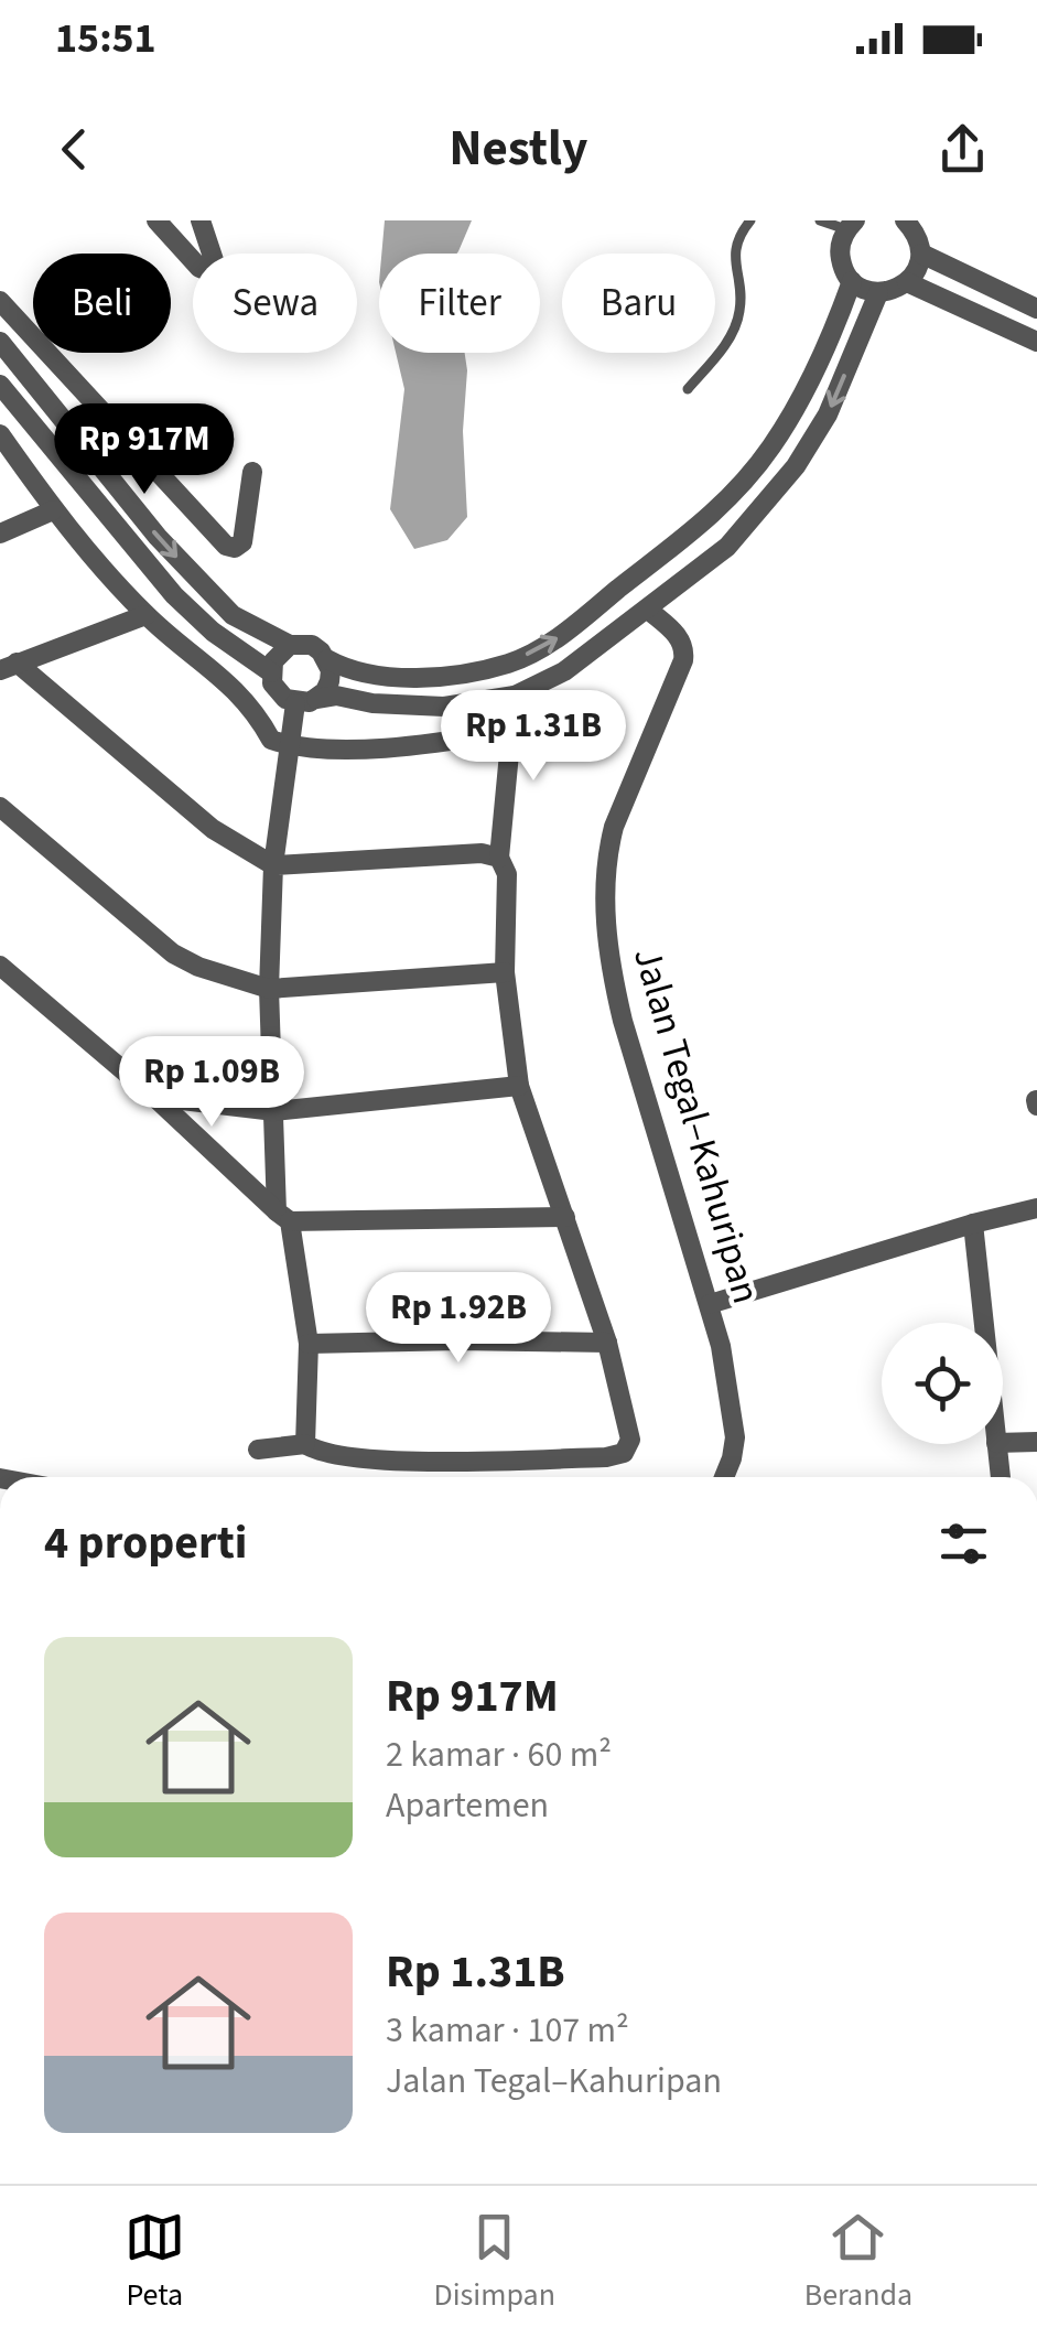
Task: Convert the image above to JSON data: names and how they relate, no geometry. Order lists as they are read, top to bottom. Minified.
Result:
{"streets":{"street":["Jalan Tegal–Kahuripan"]},"page":{"status":"15:51","header":"Nestly","chip":["Beli","Sewa","Filter","Baru"],"price":["Rp 917M","Rp 1.31B","Rp 1.09B","Rp 1.92B"],"heading":"4 properti","list":[{"name":"Rp 917M","note":"2 kamar · 60 m² · Apartemen"},{"name":"Rp 1.31B","note":"3 kamar · 107 m² · Jalan Tegal–Kahuripan"}],"tabs":["Peta","Disimpan","Beranda"]}}
